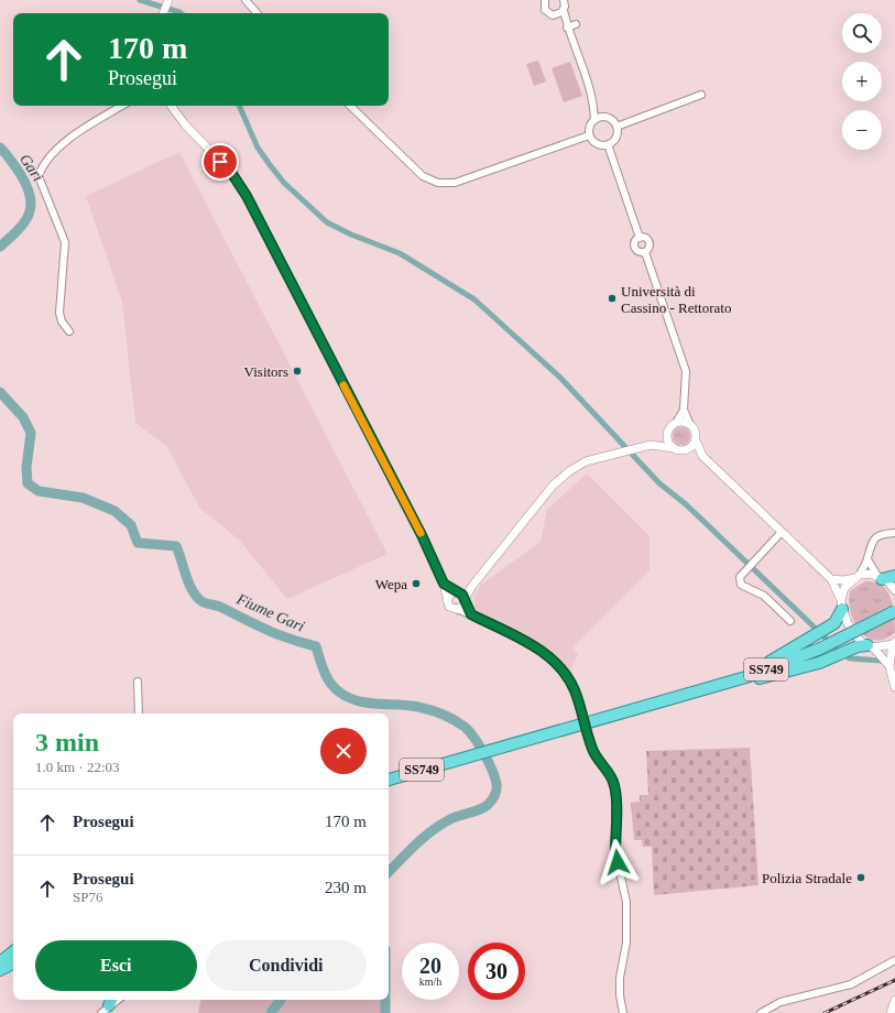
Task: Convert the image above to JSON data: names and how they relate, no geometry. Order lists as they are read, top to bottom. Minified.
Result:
{"streets":{"highway":["SS749"]},"water":["Gari","Fiume Gari"],"places":["Università di Cassino - Rettorato","Visitors","Wepa","Polizia Stradale"],"page":{"map_buttons":["+","−"],"turn":["170 m","Prosegui"],"heading":["3 min","1.0 km · 22:03"],"list":[{"name":"Prosegui","value":"170 m"},{"name":"Prosegui","note":"SP76","value":"230 m"}],"buttons":["Esci","Condividi"],"speed":"20 km/h","limit":"30"}}
